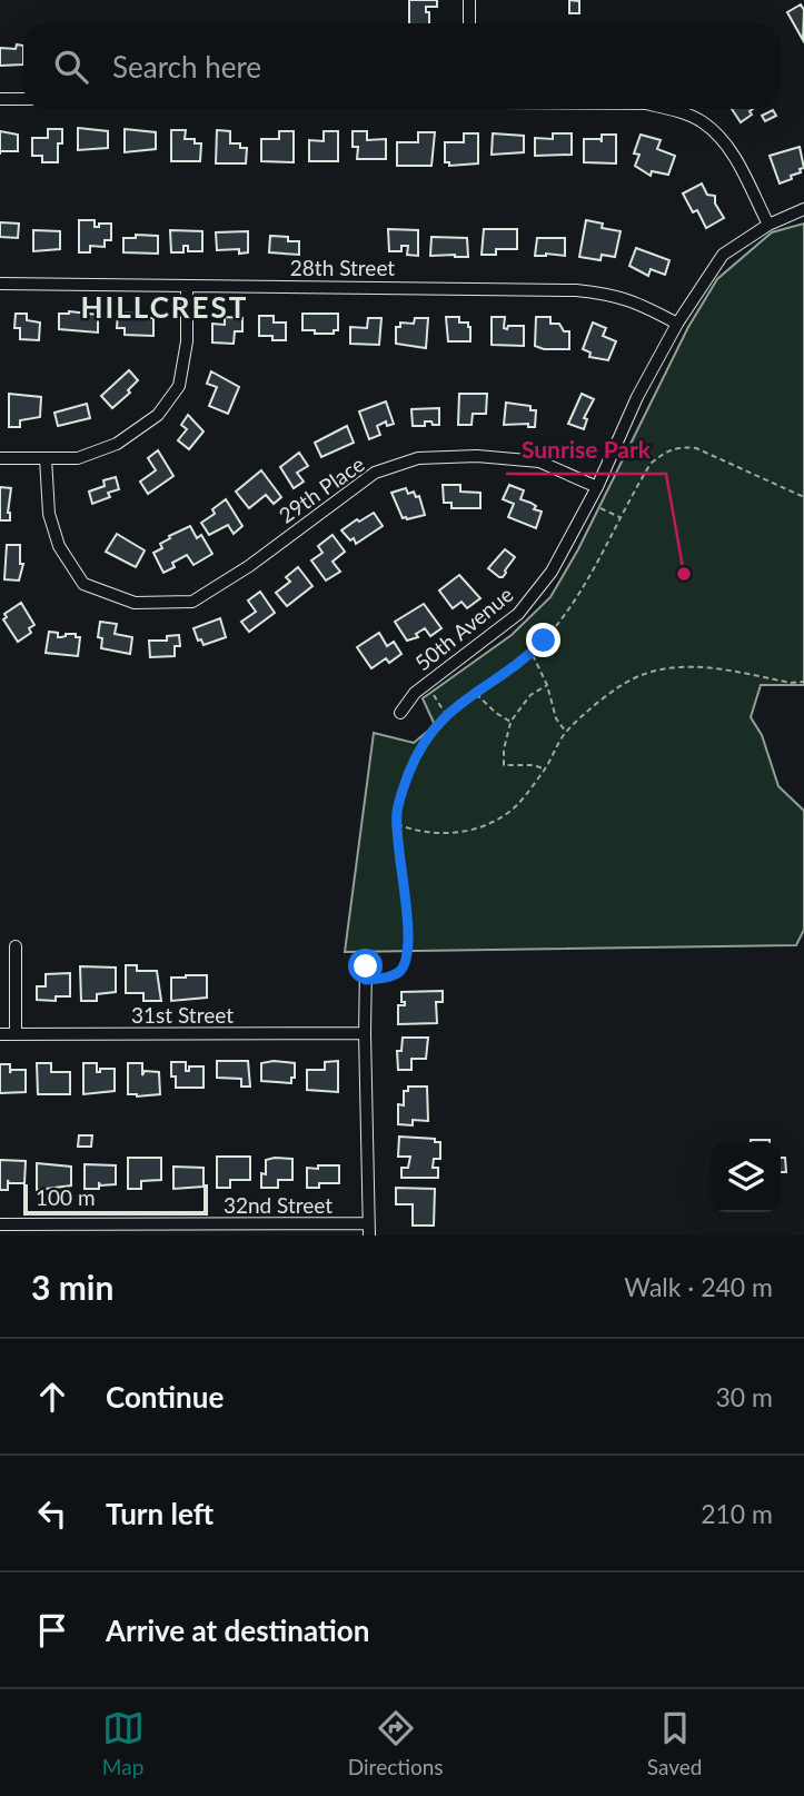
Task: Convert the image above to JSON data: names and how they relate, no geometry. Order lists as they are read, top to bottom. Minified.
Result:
{"streets":{"street":["28th Street","29th Place","50th Avenue","31st Street","32nd Street"]},"crossings":[["28th Street","50th Avenue"],["29th Place","50th Avenue"]],"districts":["HILLCREST"],"places":["Sunrise Park"],"scale_bar":"100 m","page":{"search":"Search here","scale":"100 m","heading":["3 min","Walk · 240 m"],"list":[["Continue","30 m"],["Turn left","210 m"],"Arrive at destination"],"nav":["Map","Directions","Saved"]}}
